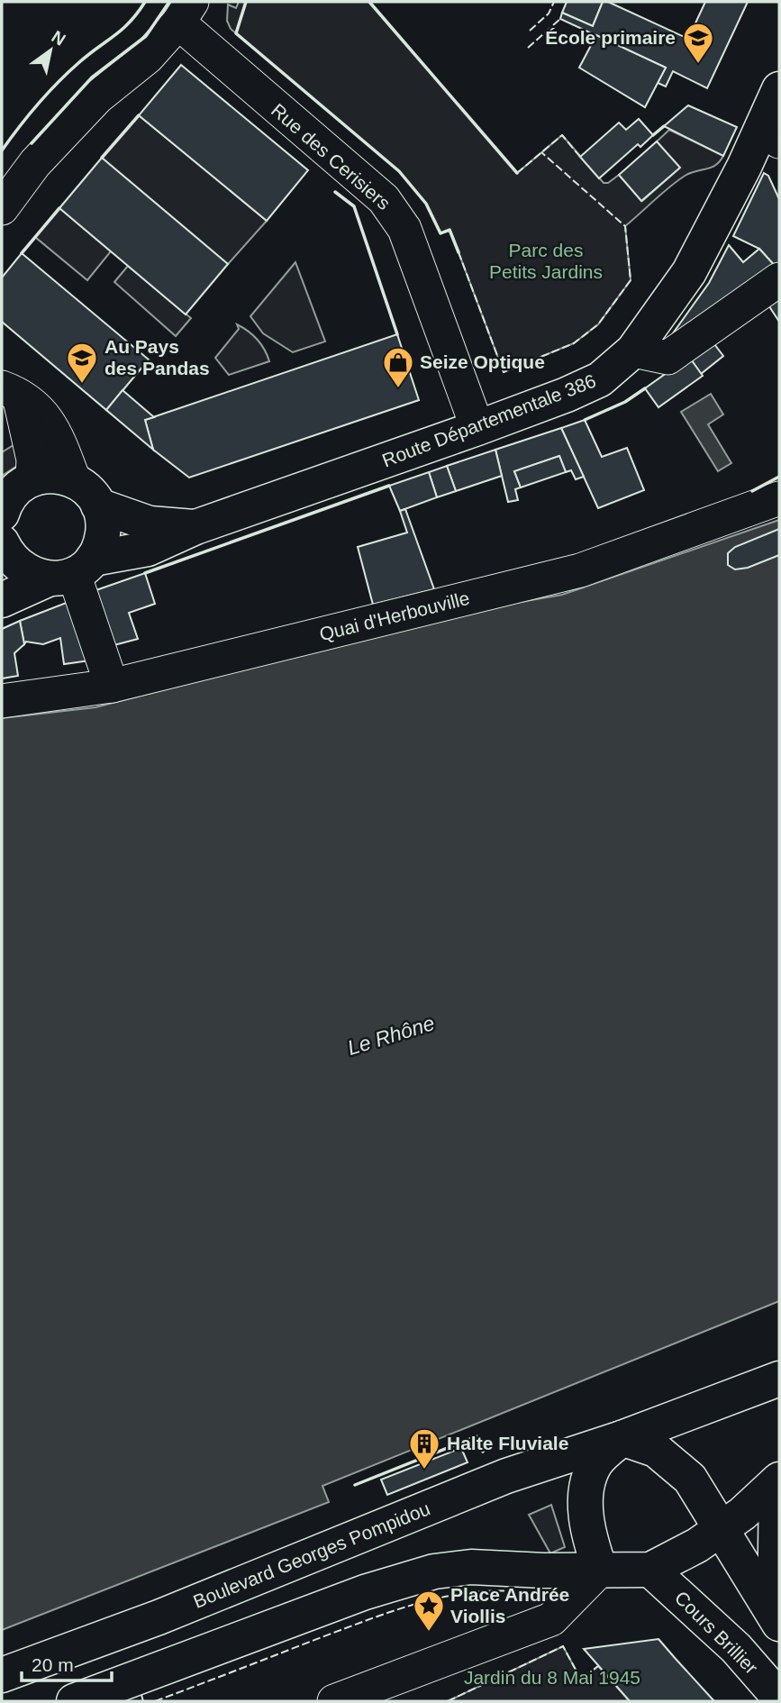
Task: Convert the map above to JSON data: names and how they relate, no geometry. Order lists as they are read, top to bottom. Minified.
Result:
{"streets":{"main road":["Route Départementale 386","Boulevard Georges Pompidou","Cours Brillier"],"street":["Rue des Cerisiers","Quai d'Herbouville"]},"crossings":[["Rue des Cerisiers","Route Départementale 386"],["Boulevard Georges Pompidou","Cours Brillier"]],"water":["Le Rhône"],"parks":["Parc des Petits Jardins","Jardin du 8 Mai 1945"],"places":{"school or university":["École primaire","Au Pays des Pandas"],"shop":["Seize Optique"],"building":["Halte Fluviale"],"place":["Place Andrée Viollis"]},"scale_bar":"20 m","north":"top right"}
